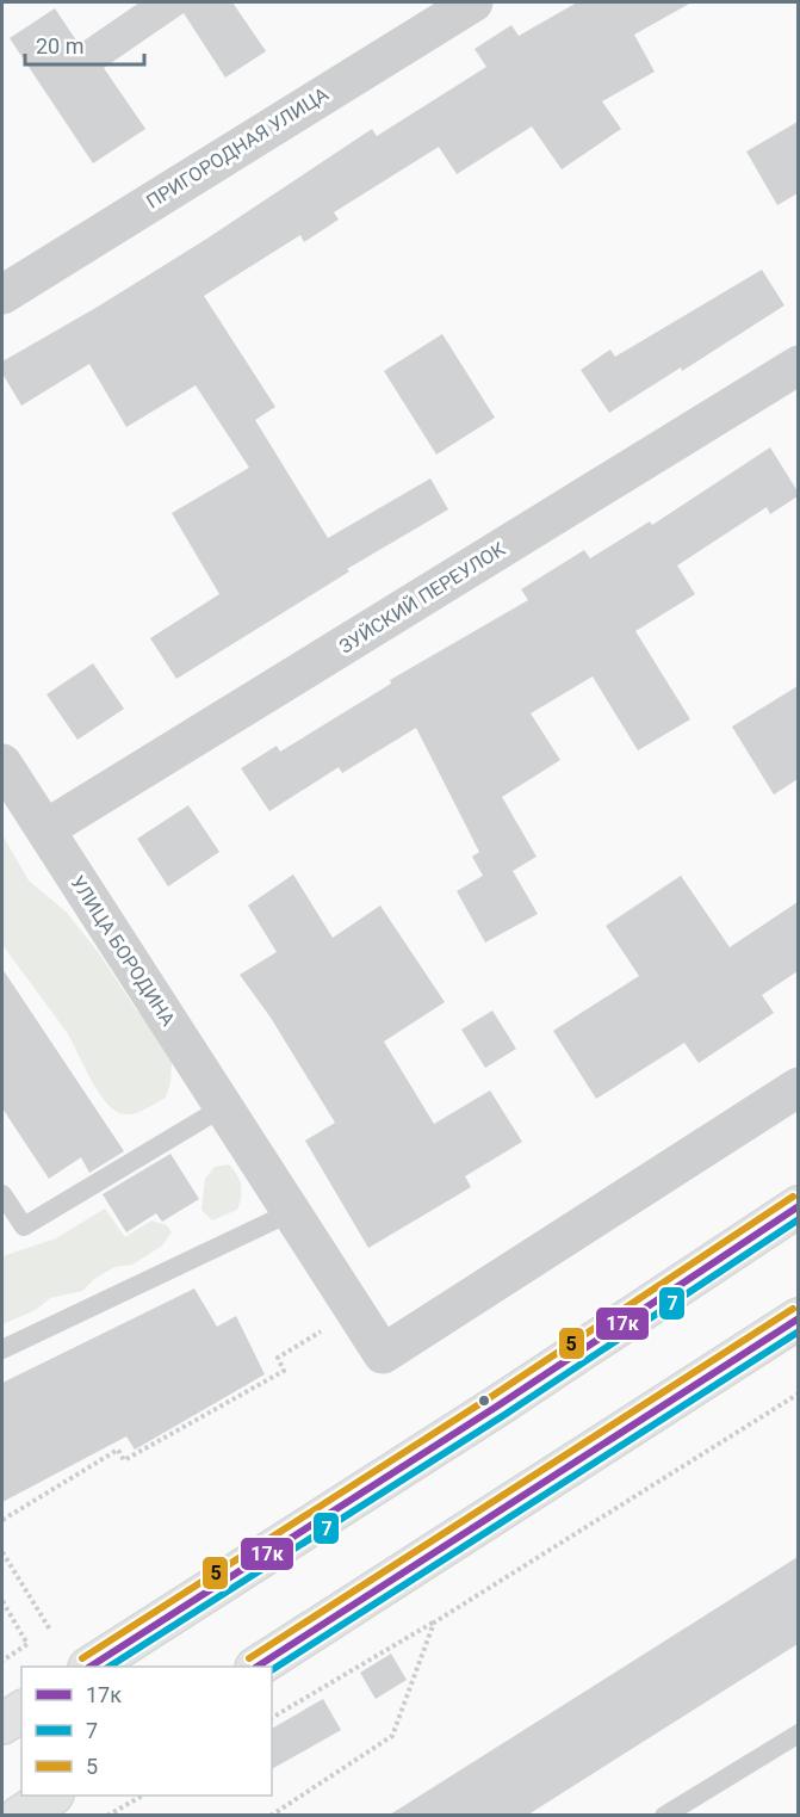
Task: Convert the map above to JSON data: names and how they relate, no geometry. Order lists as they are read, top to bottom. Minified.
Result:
{"streets":{"street":["ПРИГОРОДНАЯ УЛИЦА","ЗУЙСКИЙ ПЕРЕУЛОК","УЛИЦА БОРОДИНА"]},"crossings":[["ЗУЙСКИЙ ПЕРЕУЛОК","УЛИЦА БОРОДИНА"]],"lines":["transit line 5","transit line 17к","transit line 7"],"legend":["17к","7","5"],"scale_bar":"20 m"}
